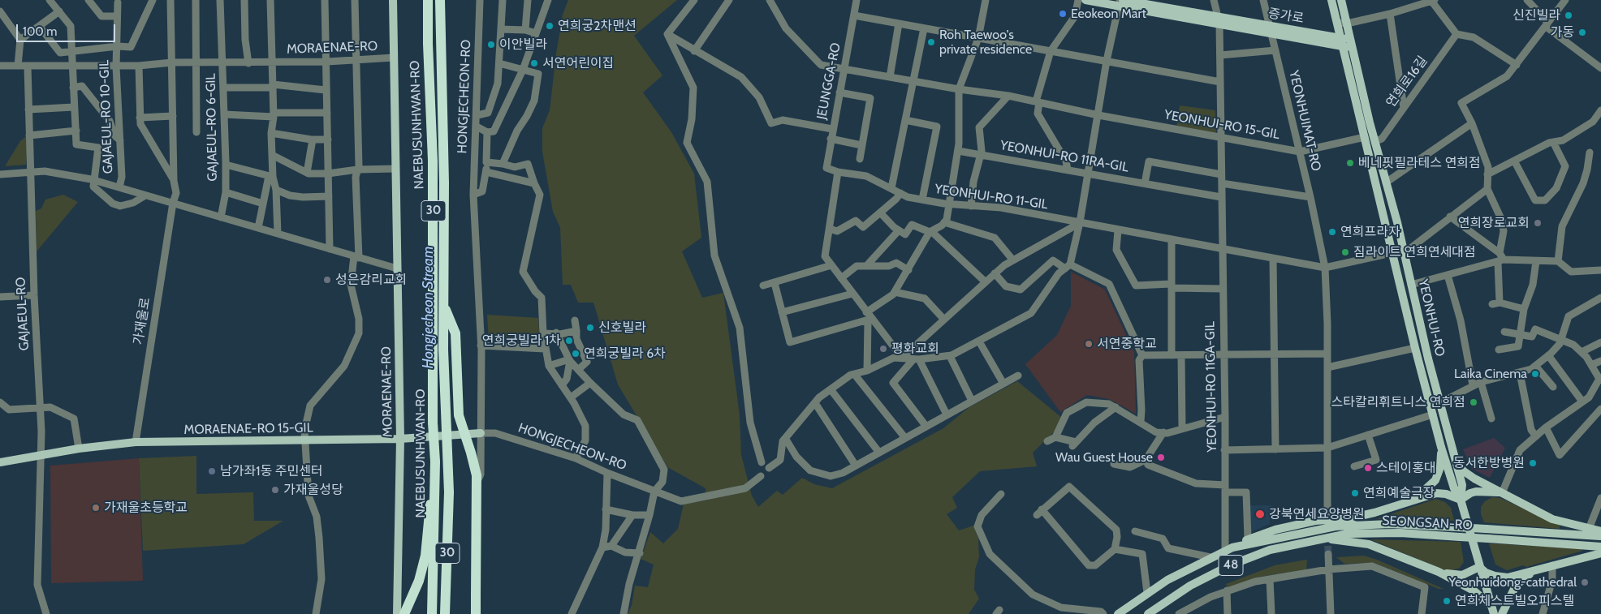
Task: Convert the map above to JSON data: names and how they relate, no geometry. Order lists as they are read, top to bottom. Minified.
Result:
{"streets":{"highway":["NAEBUSUNHWAN-RO","30"],"main road":["MORAENAE-RO","YEONHUI-RO","MORAENAE-RO 15-GIL","SEONGSAN-RO","48"],"street":["JEUNGGA-RO","연희로16길","HONGJECHEON-RO","GAJAEUL-RO 10-GIL","YEONHUIMAT-RO","YEONHUI-RO 15-GIL","GAJAEUL-RO 6-GIL","YEONHUI-RO 11RA-GIL","YEONHUI-RO 11-GIL","GAJAEUL-RO","가재울로","YEONHUI-RO 11GA-GIL"]},"crossings":[["MORAENAE-RO","GAJAEUL-RO 6-GIL"],["MORAENAE-RO","MORAENAE-RO 15-GIL"],["JEUNGGA-RO","YEONHUI-RO 15-GIL"],["JEUNGGA-RO","YEONHUI-RO 11-GIL"],["연희로16길","YEONHUI-RO"],["HONGJECHEON-RO","MORAENAE-RO 15-GIL"],["GAJAEUL-RO 10-GIL","GAJAEUL-RO 6-GIL"],["YEONHUIMAT-RO","YEONHUI-RO 15-GIL"],["YEONHUIMAT-RO","YEONHUI-RO 11-GIL"],["YEONHUIMAT-RO","YEONHUI-RO"],["YEONHUI-RO 15-GIL","YEONHUI-RO"],["GAJAEUL-RO 6-GIL","GAJAEUL-RO"],["GAJAEUL-RO 6-GIL","가재울로"],["YEONHUI-RO 11RA-GIL","YEONHUI-RO 11-GIL"],["YEONHUI-RO 11-GIL","YEONHUI-RO"],["YEONHUI-RO 11-GIL","YEONHUI-RO 11GA-GIL"],["GAJAEUL-RO","MORAENAE-RO 15-GIL"],["가재울로","MORAENAE-RO 15-GIL"],["YEONHUI-RO 11GA-GIL","SEONGSAN-RO"]],"water":["Hongjecheon Stream"],"places":["Eeokeon Mart","신진빌라","연희궁2차맨션","가동","Roh Taewoo's private residence","이안빌라","서연어린이집","베네핏필라테스 연희점","연희장로교회","연희프라자","짐라이트 연희연세대점","성은감리교회","신호빌라","연희궁빌라 1차","서연중학교","평화교회","연희궁빌라 6차","Laika Cinema","스타칼리휘트니스 연희점","Wau Guest House","동서한방병원","스테이홍대","남가좌1동 주민센터","가재울성당","연희예술극장","가재울초등학교","강북연세요양병원","Yeonhuidong-cathedral","연희체스트빌오피스텔"],"scale_bar":"100 m"}
